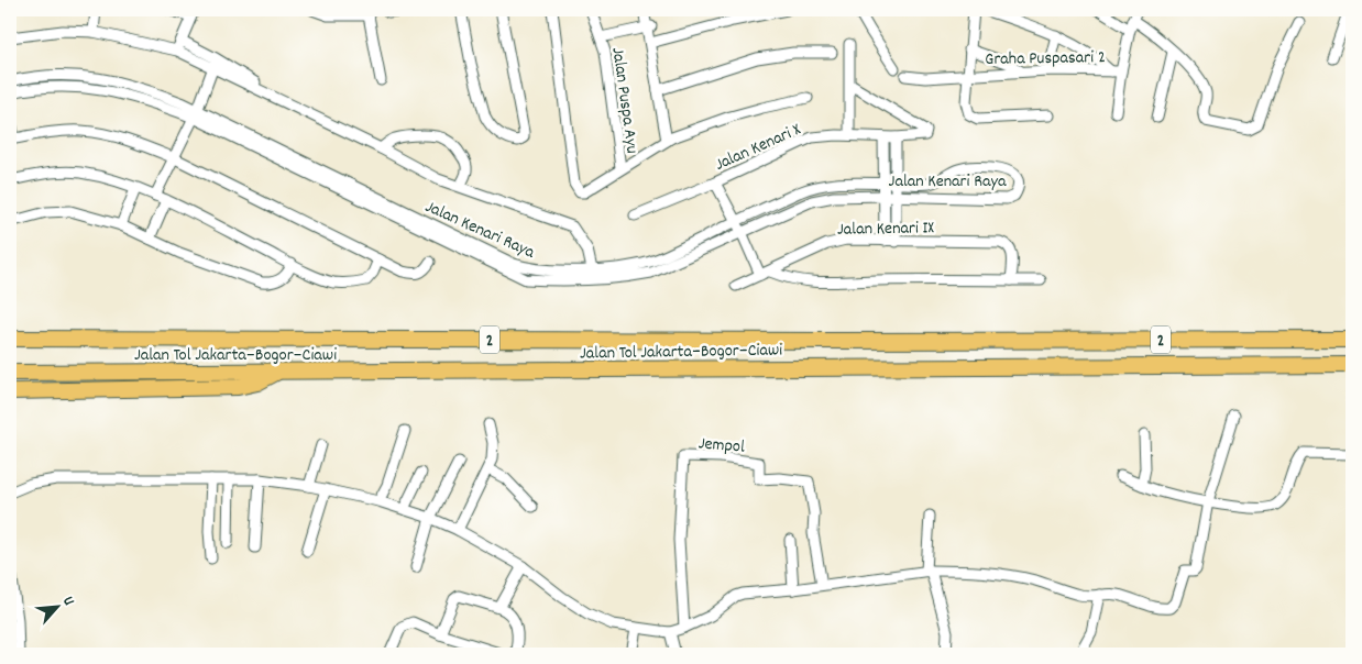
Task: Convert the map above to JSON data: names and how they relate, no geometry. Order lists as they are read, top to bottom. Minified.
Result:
{"streets":{"highway":["2","Jalan Tol Jakarta–Bogor–Ciawi"],"street":["Graha Puspasari 2","Jalan Puspa Ayu","Jalan Kenari X","Jalan Kenari Raya","Jalan Kenari IX","Jempol"]},"north":"top right"}
